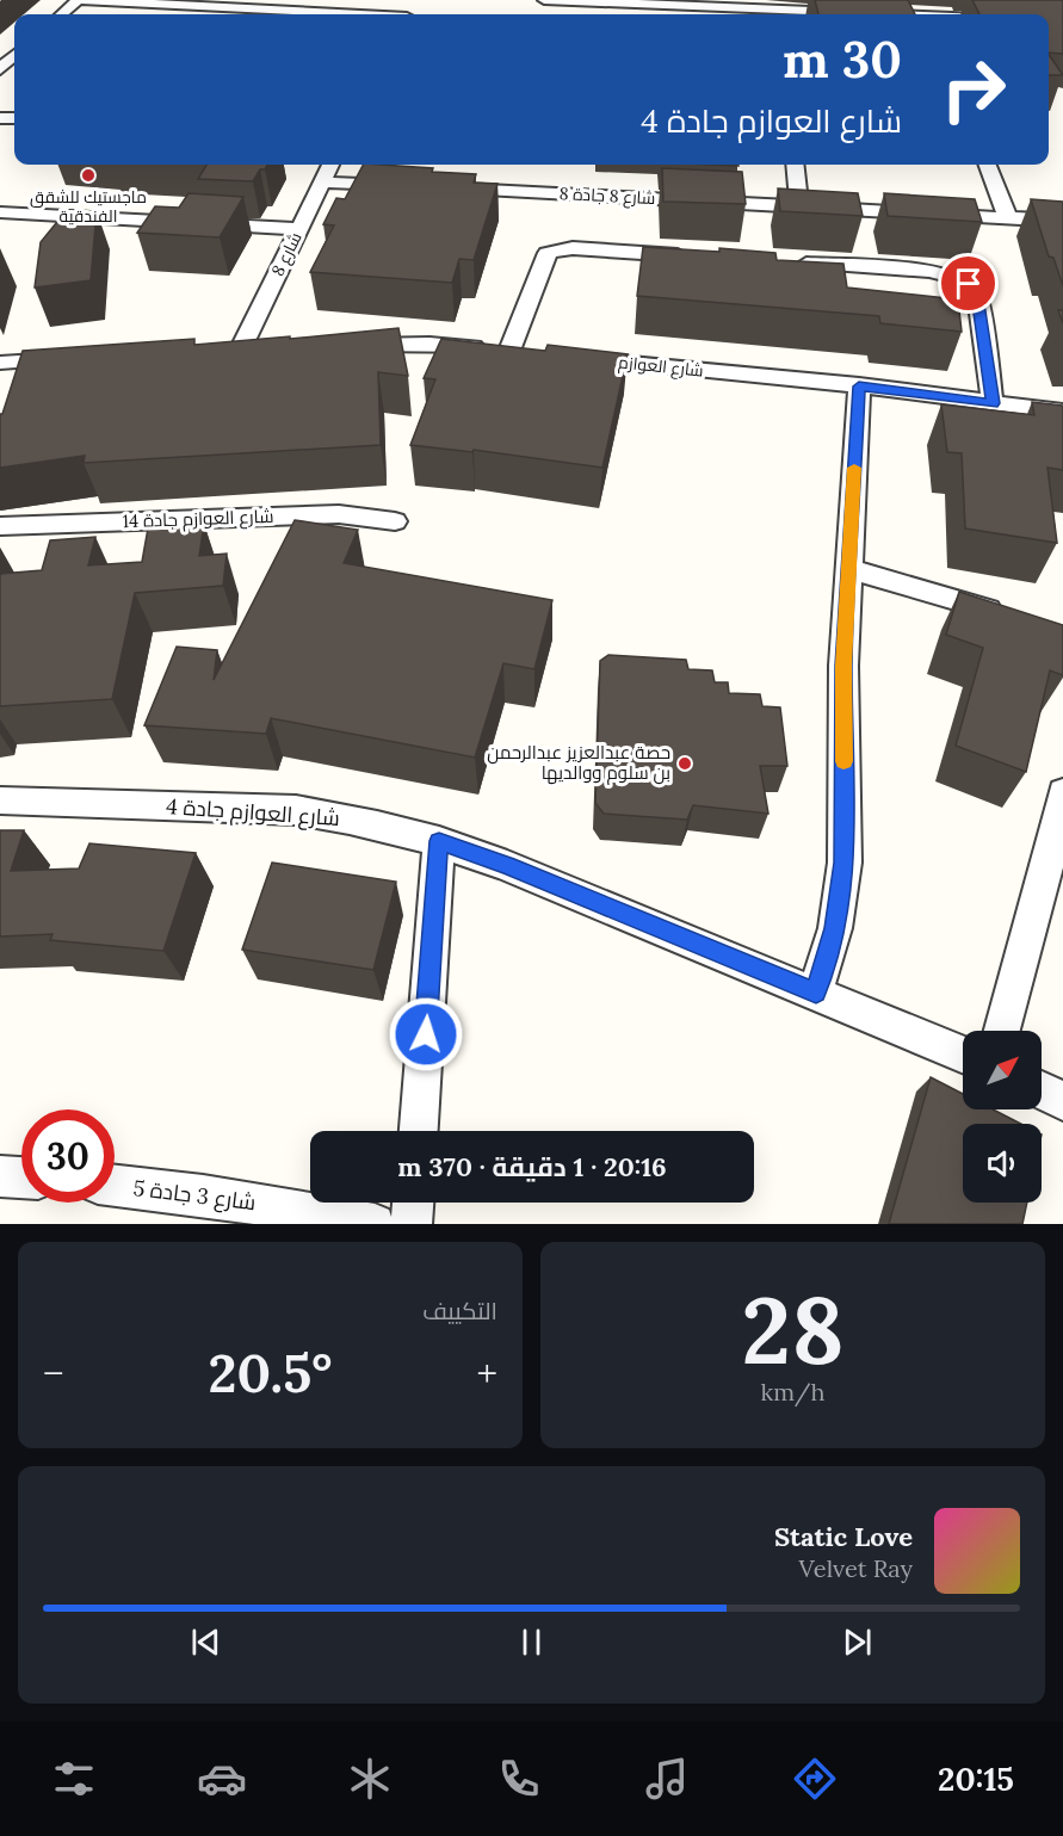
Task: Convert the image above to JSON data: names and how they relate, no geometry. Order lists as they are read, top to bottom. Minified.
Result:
{"streets":{"street":["شارع 8 جادة 8","شارع 8","شارع العوازم","شارع العوازم جادة 14","شارع العوازم جادة 4","شارع 3 جادة 5"]},"places":["ماجستيك للشقق الفندقية","حصة عبدالعزيز عبدالرحمن بن سلوم ووالديها"],"north":"top right","page":{"turn":["30 m","شارع العوازم جادة 4"],"limit":"30","trip":"20:16 · 1 دقيقة · 370 m","tile":[["28","km/h"],"التكييف"],"heat":["−","20.5°","+"],"song":["Static Love","Velvet Ray"],"tabs":"20:15"}}
